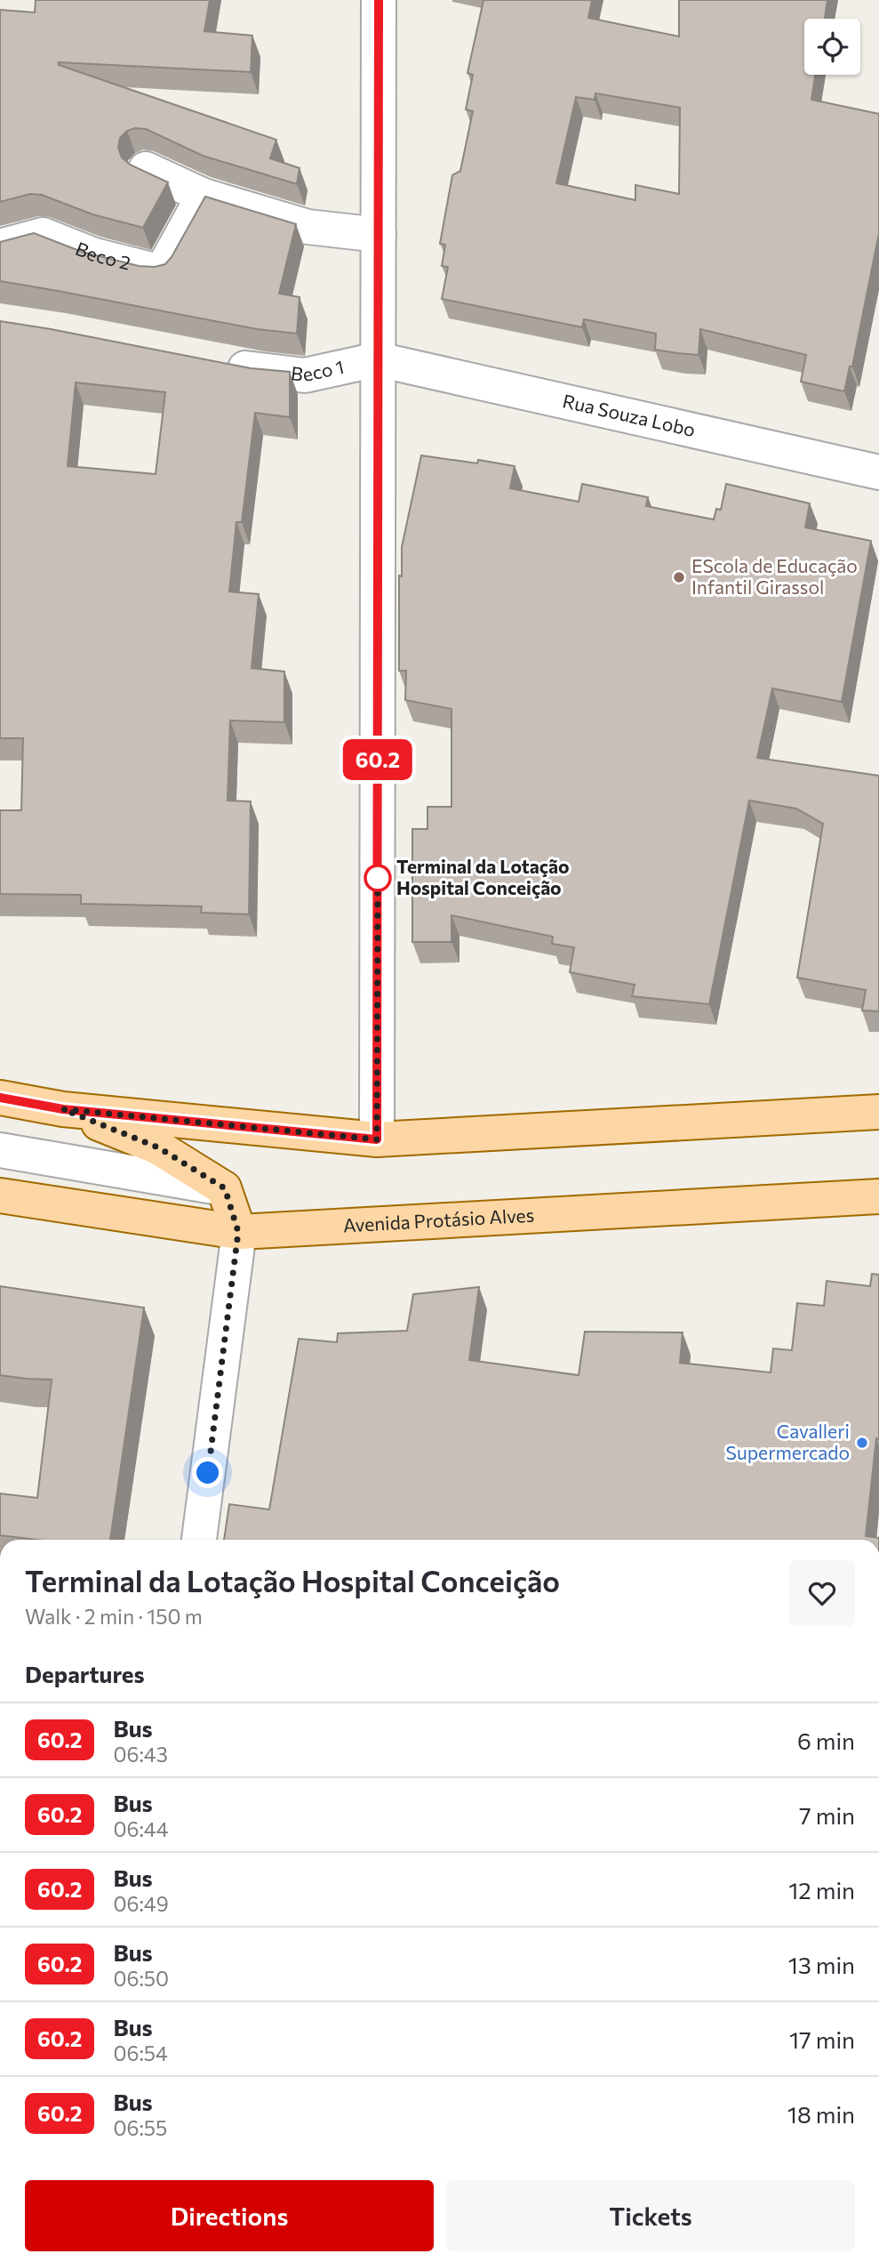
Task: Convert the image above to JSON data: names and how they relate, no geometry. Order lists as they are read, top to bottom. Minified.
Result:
{"streets":{"main road":["Avenida Protásio Alves"],"street":["Beco 2","Beco 1","Rua Souza Lobo"]},"crossings":[["Beco 1","Rua Souza Lobo"]],"places":["EScola de Educação Infantil Girassol","Terminal da Lotação Hospital Conceição","Cavalleri Supermercado"],"lines":["bus line 60.2"],"page":{"on_map":"60.2","heading":[["Terminal da Lotação Hospital Conceição","Walk · 2 min · 150 m"],"Departures"],"list":[{"mark":"60.2","name":"Bus","note":"06:43","value":"6 min"},{"mark":"60.2","name":"Bus","note":"06:44","value":"7 min"},{"mark":"60.2","name":"Bus","note":"06:49","value":"12 min"},{"mark":"60.2","name":"Bus","note":"06:50","value":"13 min"},{"mark":"60.2","name":"Bus","note":"06:54","value":"17 min"},{"mark":"60.2","name":"Bus","note":"06:55","value":"18 min"}],"buttons":["Directions","Tickets"]}}
